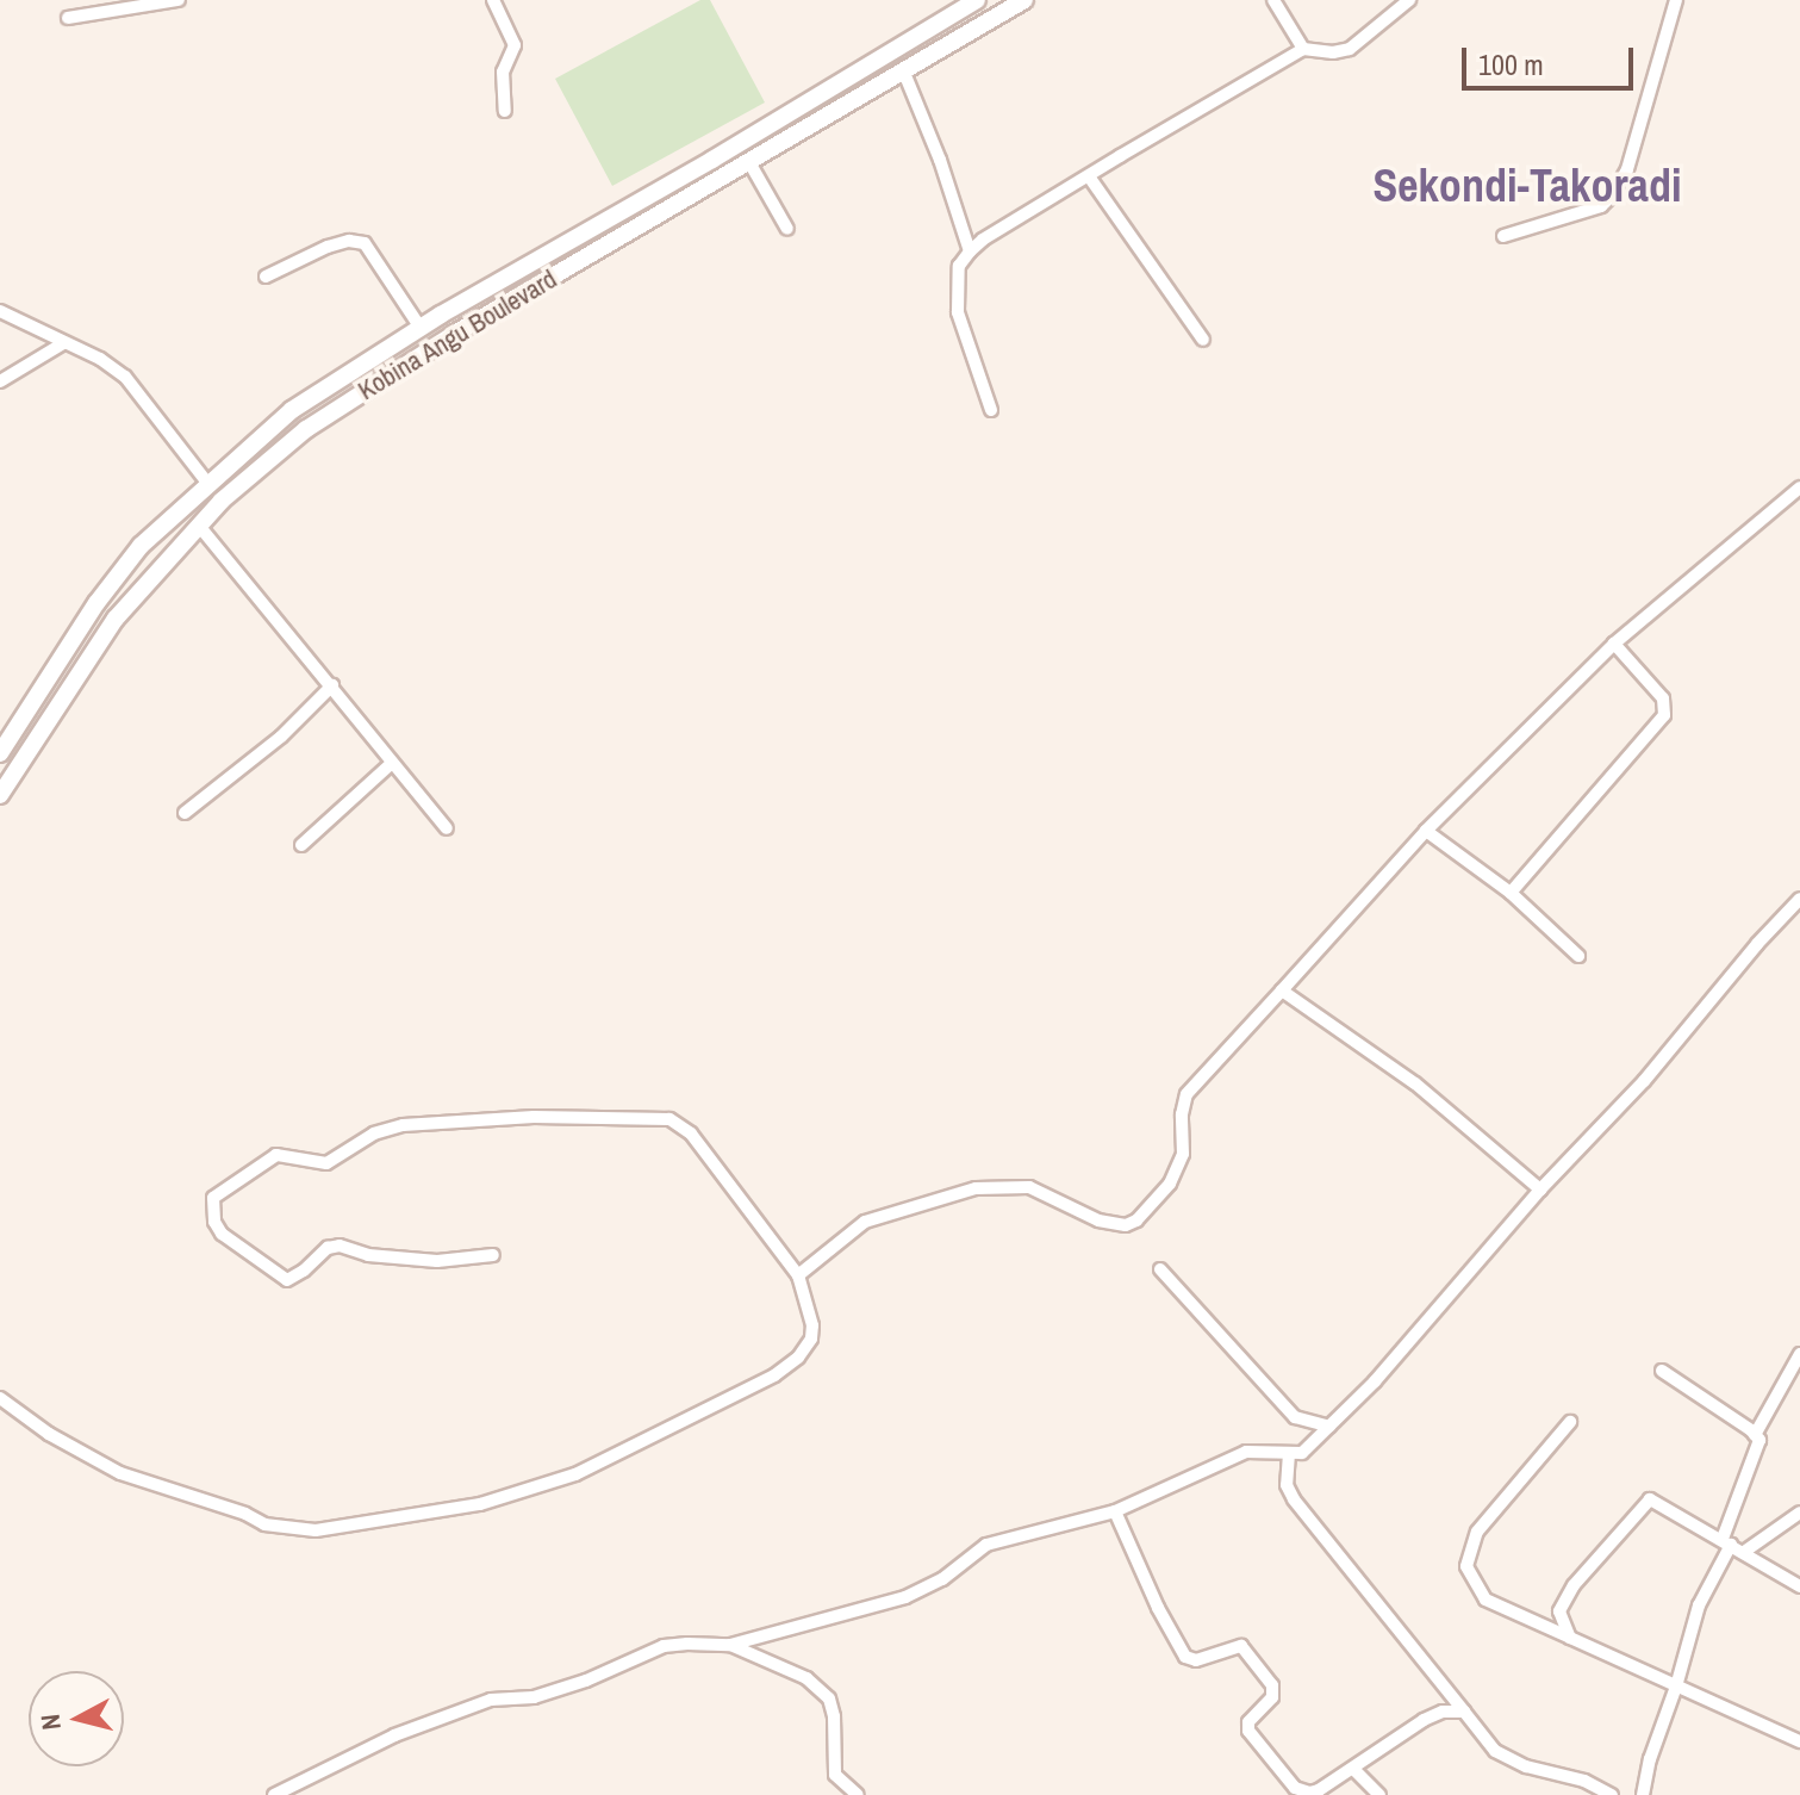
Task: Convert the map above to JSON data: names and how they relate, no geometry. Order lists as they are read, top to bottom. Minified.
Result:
{"streets":{"street":["Kobina Angu Boulevard"]},"districts":["Sekondi-Takoradi"],"scale_bar":"100 m","north":"left"}
